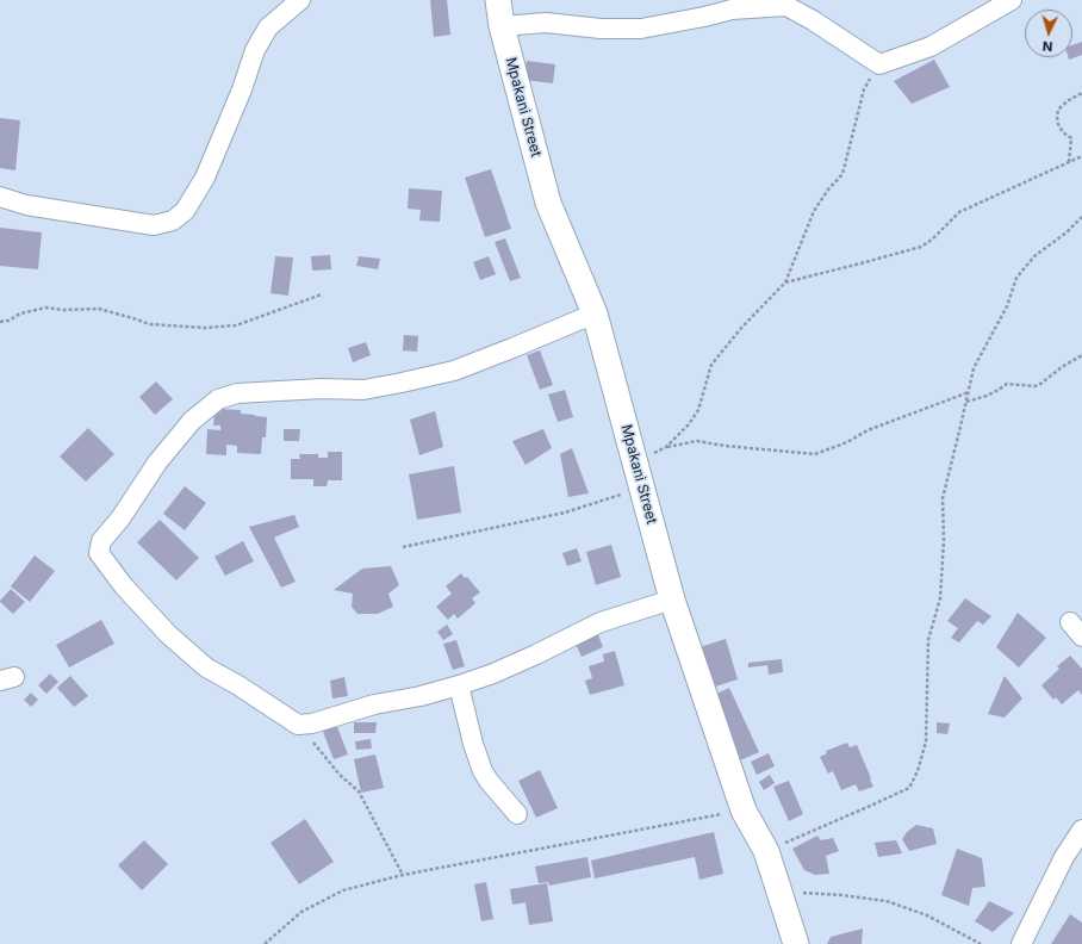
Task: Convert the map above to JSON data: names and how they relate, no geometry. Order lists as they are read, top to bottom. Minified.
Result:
{"streets":{"street":["Mpakani Street"]},"north":"bottom"}
